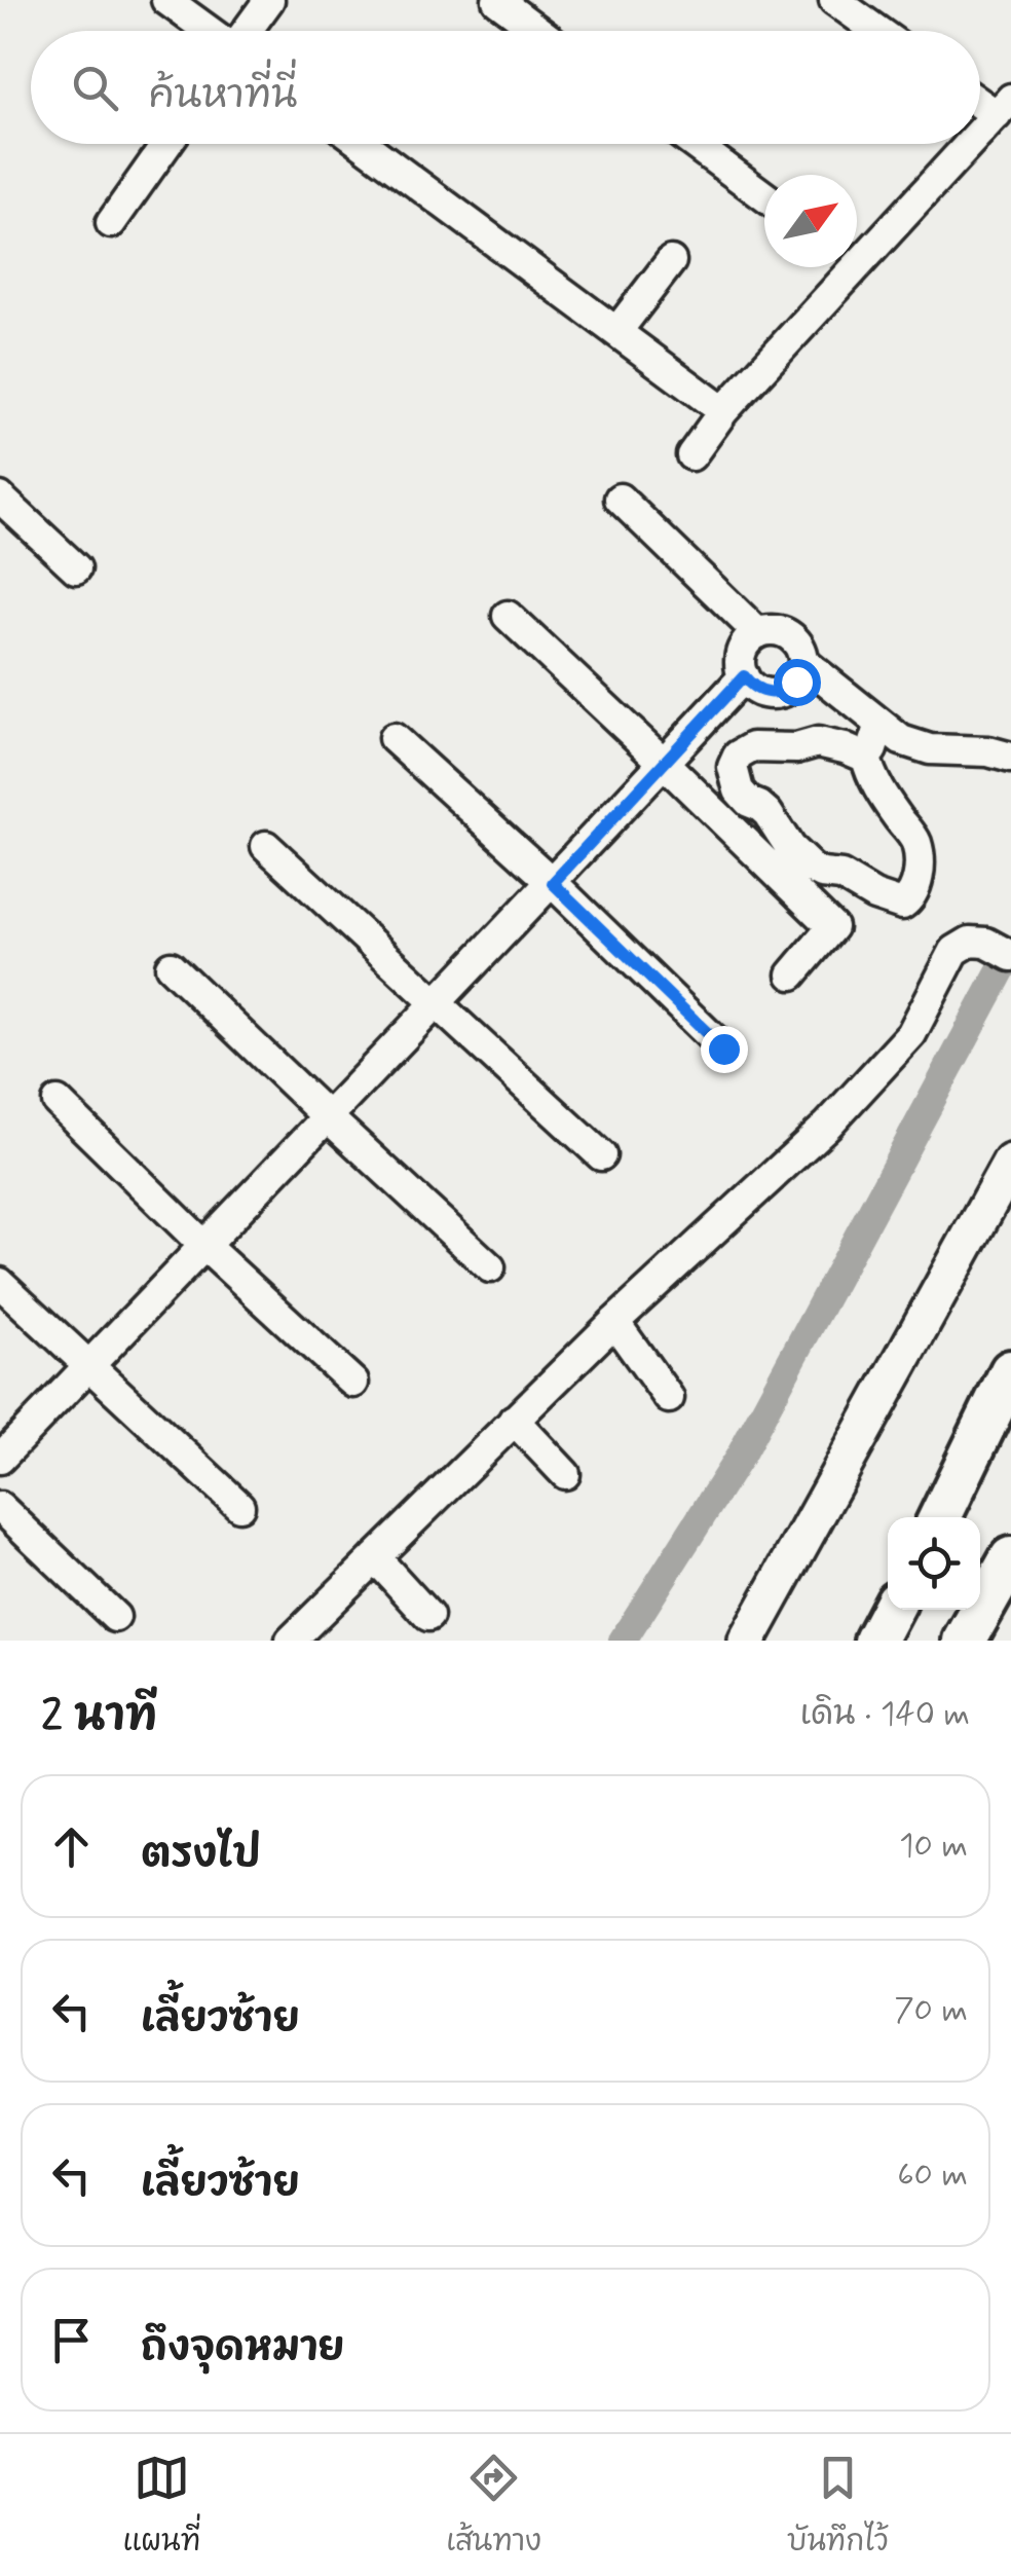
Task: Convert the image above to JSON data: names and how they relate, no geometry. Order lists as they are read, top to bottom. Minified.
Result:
{"north":"top right","page":{"search":"ค้นหาที่นี่","heading":["2 นาที","เดิน · 140 m"],"list":[["ตรงไป","10 m"],["เลี้ยวซ้าย","70 m"],["เลี้ยวซ้าย","60 m"],"ถึงจุดหมาย"],"nav":["แผนที่","เส้นทาง","บันทึกไว้"]}}
